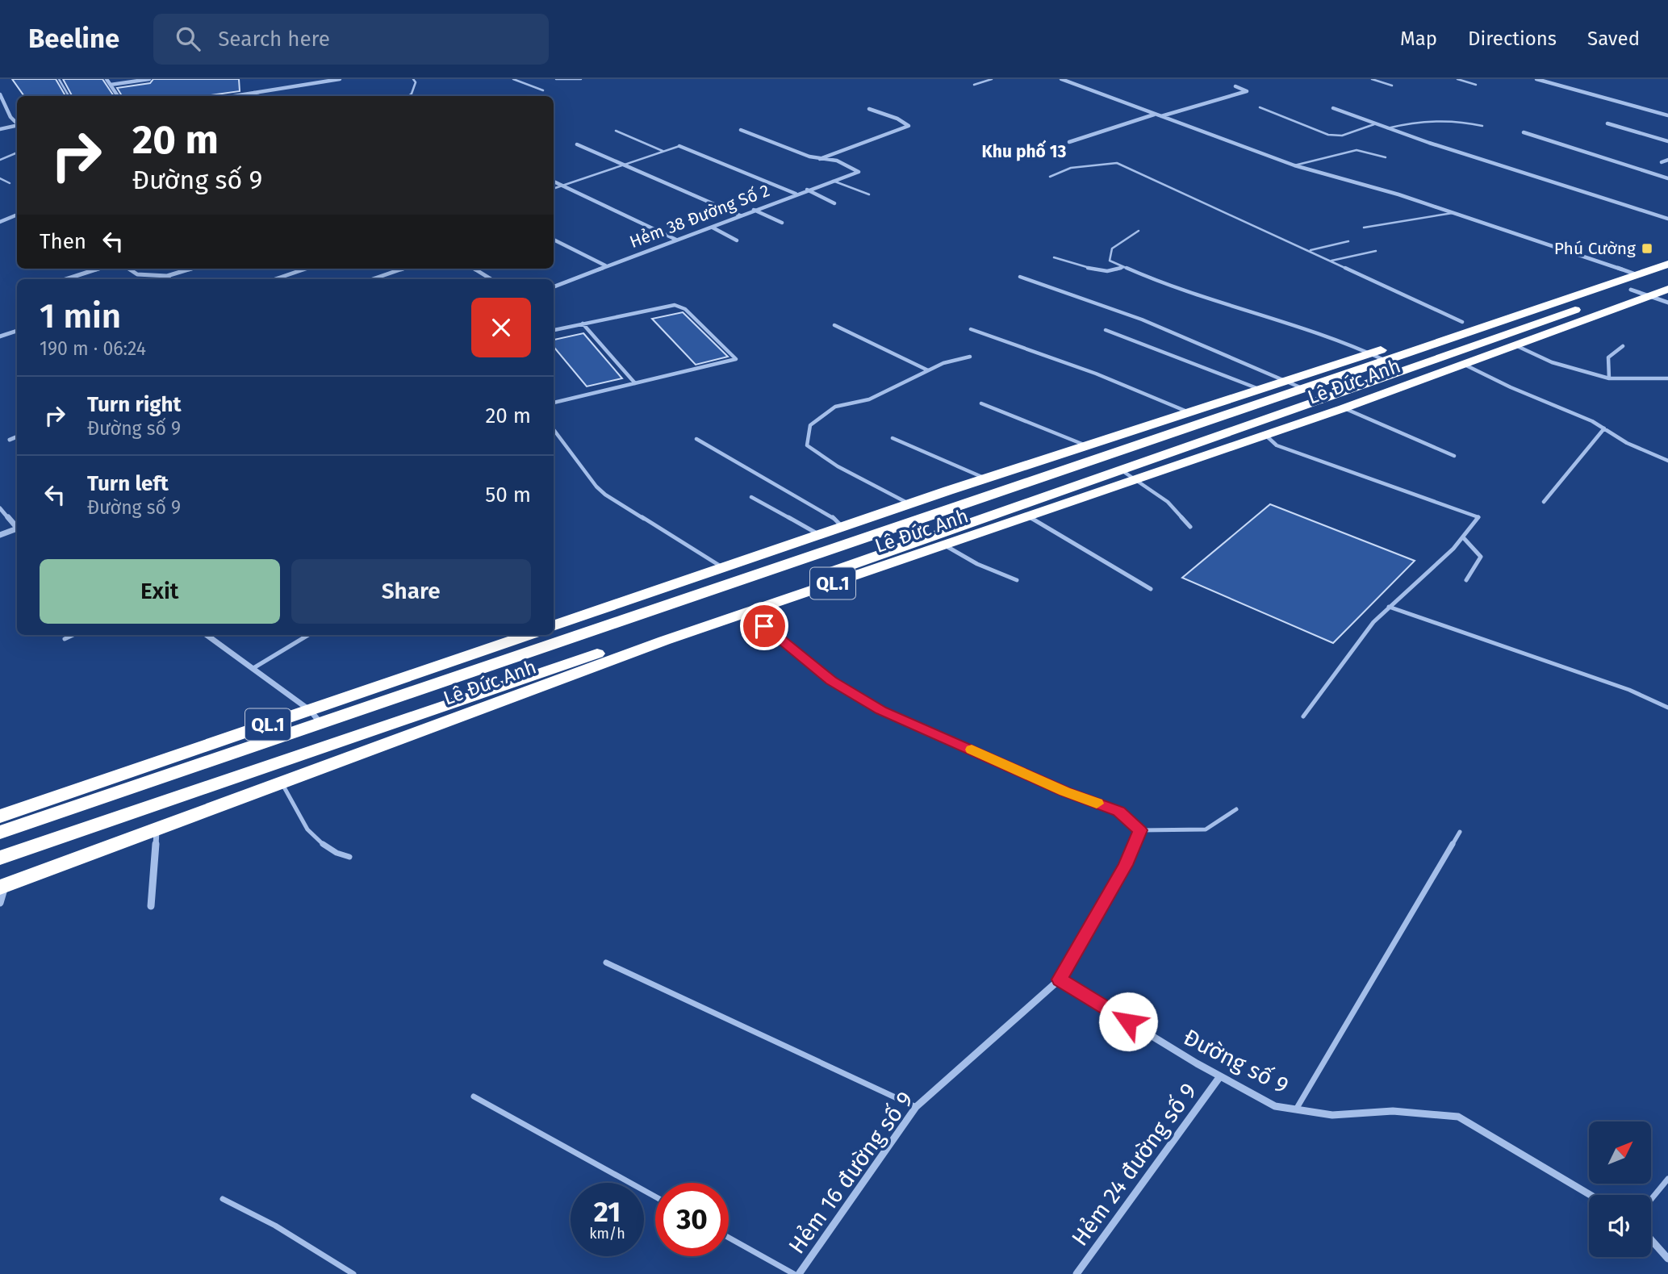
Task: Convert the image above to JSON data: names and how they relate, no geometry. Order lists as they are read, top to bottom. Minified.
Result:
{"streets":{"highway":["Lê Đức Anh","QL.1"],"street":["Hẻm 38 Đường Số 2","Đường số 9","Hẻm 24 đường số 9","Hẻm 16 đường số 9"]},"crossings":[["Đường số 9","Hẻm 24 đường số 9"],["Đường số 9","Hẻm 16 đường số 9"]],"districts":["Khu phố 13"],"places":{"transit":["Phú Cường"]},"north":"top right","page":{"header":"Beeline","search":"Search here","nav":["Map","Directions","Saved"],"turn":["20 m","Đường số 9"],"then":"Then","heading":["1 min","190 m · 06:24"],"list":[{"name":"Turn right","note":"Đường số 9","value":"20 m"},{"name":"Turn left","note":"Đường số 9","value":"50 m"}],"buttons":["Exit","Share"],"speed":"21 km/h","limit":"30"}}
